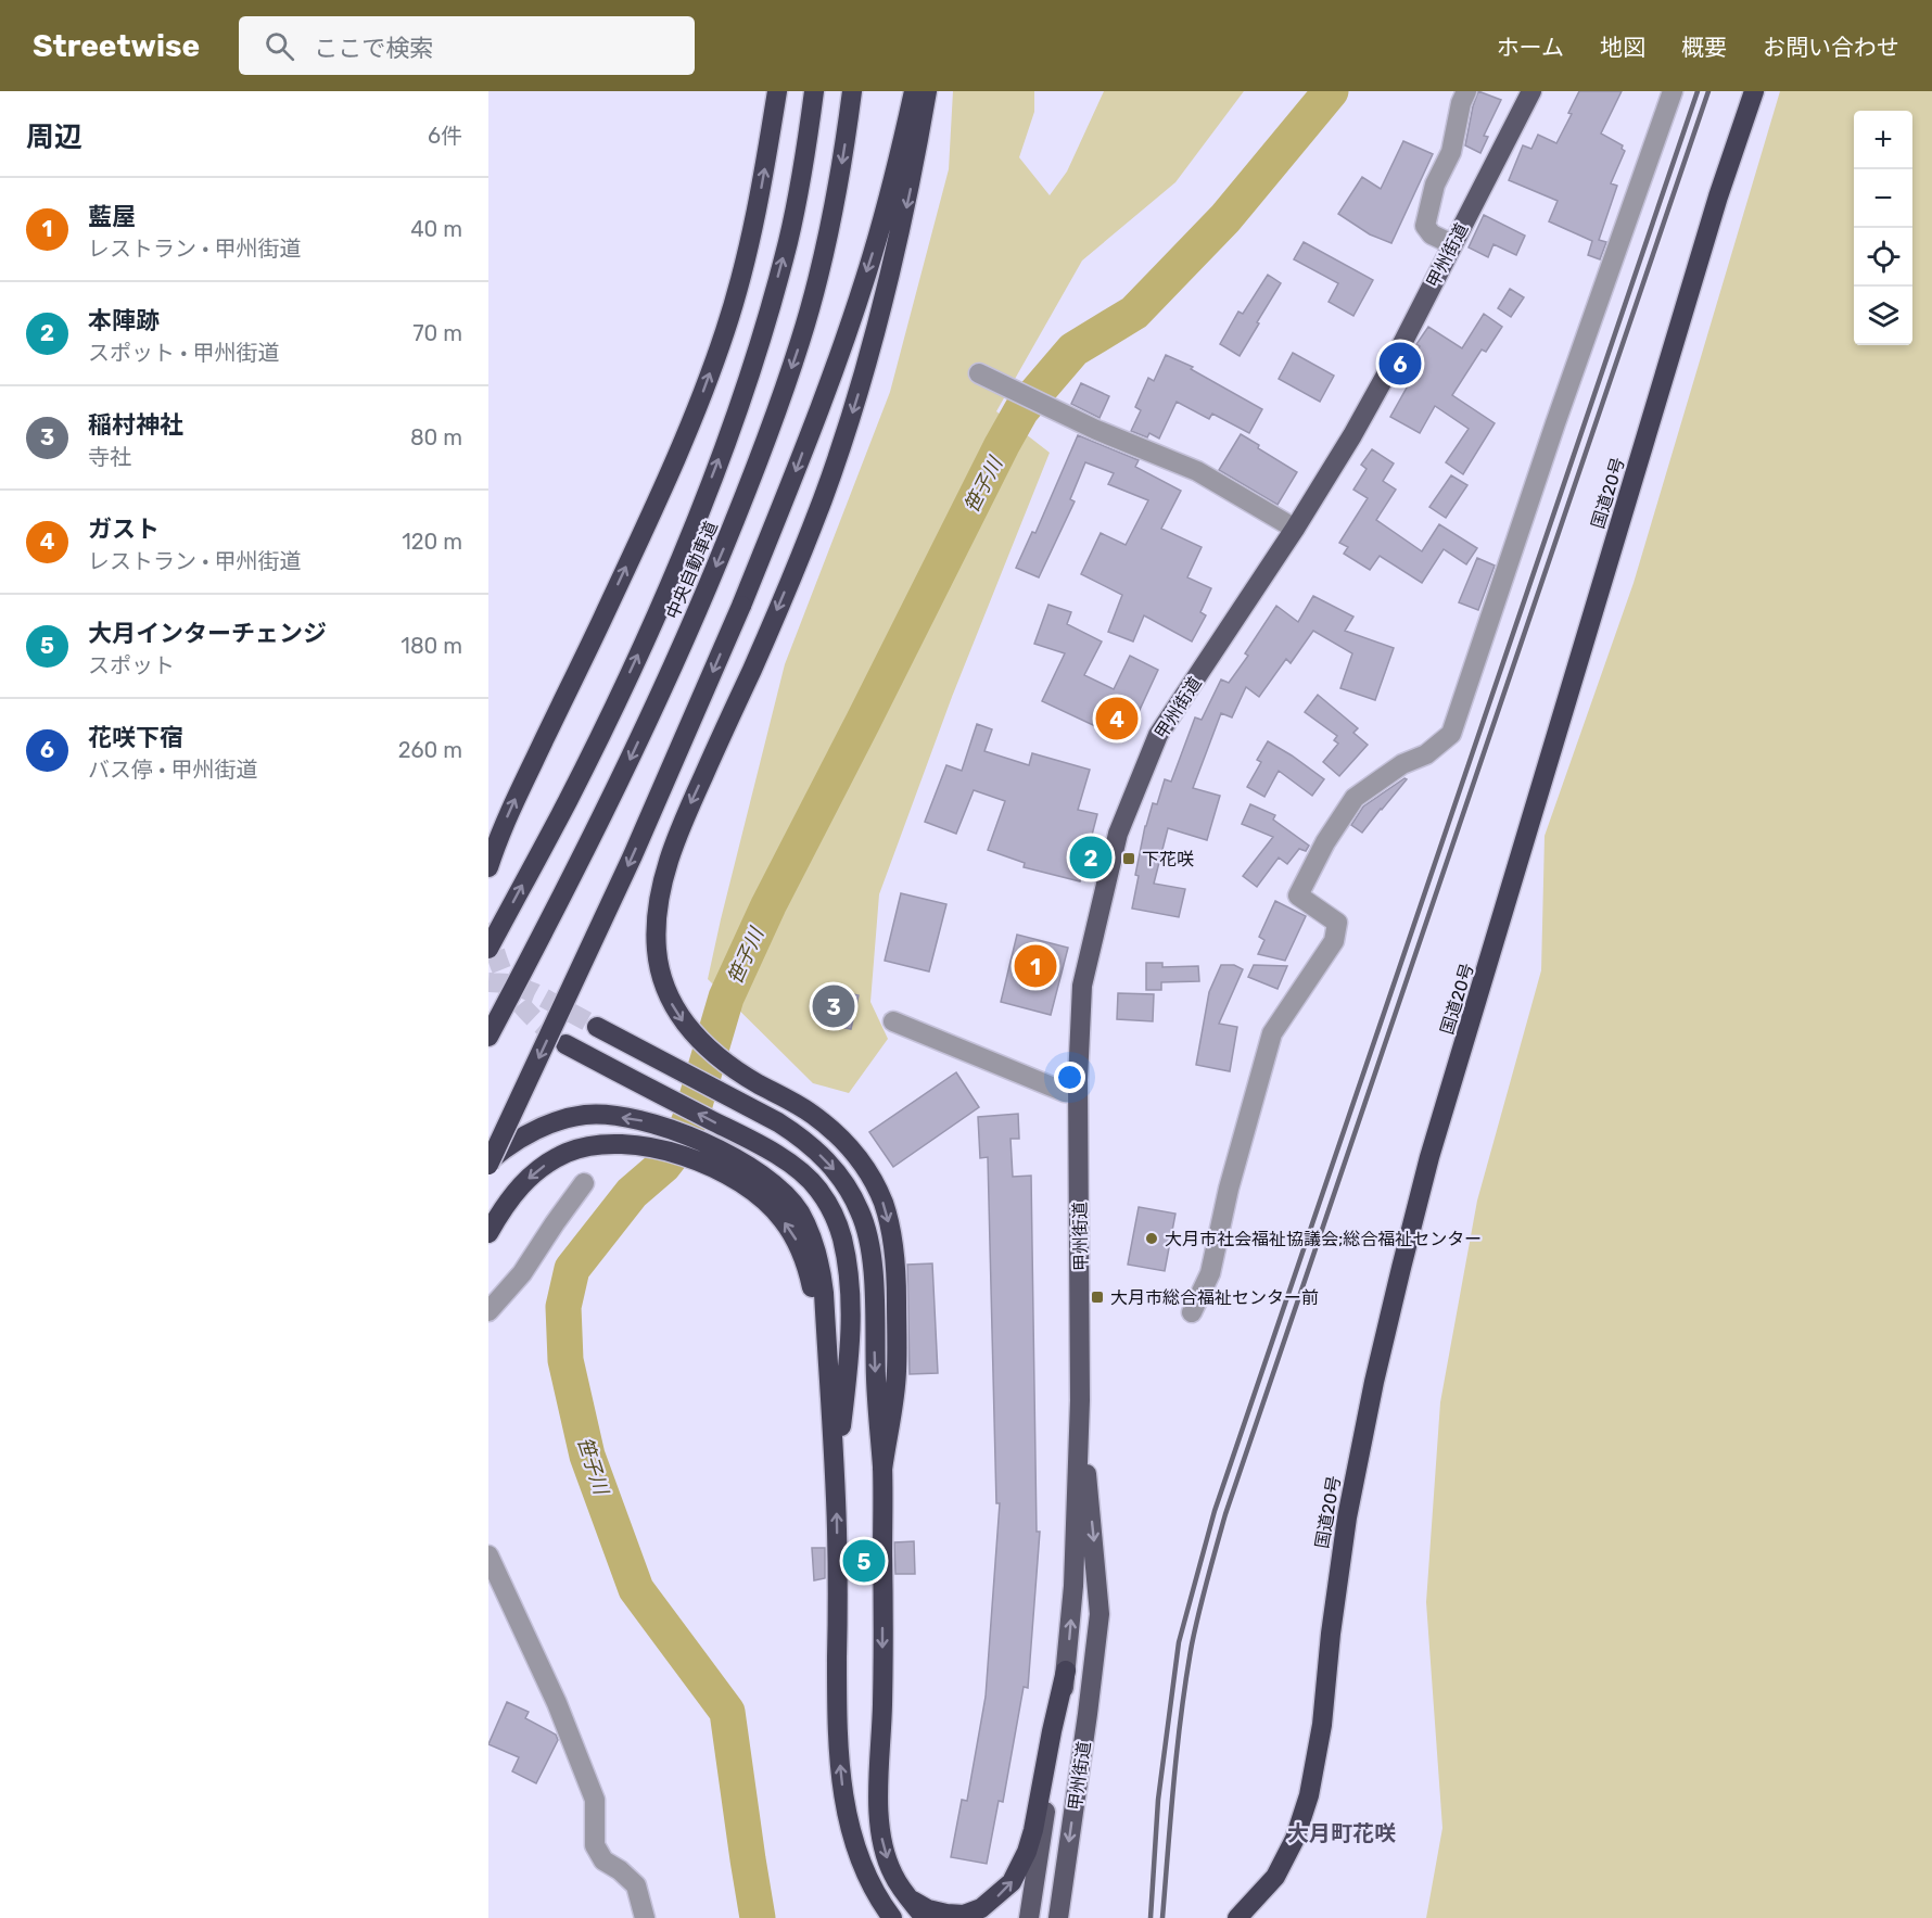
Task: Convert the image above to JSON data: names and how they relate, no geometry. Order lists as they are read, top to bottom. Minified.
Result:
{"streets":{"highway":["国道20号","中央自動車道"],"main road":["甲州街道"]},"districts":["大月町花咲"],"water":["笹子川"],"places":{"transit":["下花咲","大月市総合福祉センター前"],"other":["大月市社会福祉協議会;総合福祉センター"]},"page":{"header":"Streetwise","search":"ここで検索","nav":["ホーム","地図","概要","お問い合わせ"],"heading":["周辺","6件"],"map_buttons":["+","−"],"list":[{"mark":"1","name":"藍屋","note":"レストラン · 甲州街道","value":"40 m"},{"mark":"2","name":"本陣跡","note":"スポット · 甲州街道","value":"70 m"},{"mark":"3","name":"稲村神社","note":"寺社","value":"80 m"},{"mark":"4","name":"ガスト","note":"レストラン · 甲州街道","value":"120 m"},{"mark":"5","name":"大月インターチェンジ","note":"スポット","value":"180 m"},{"mark":"6","name":"花咲下宿","note":"バス停 · 甲州街道","value":"260 m"}],"pins":["6","4","2","1","3","5"]}}
